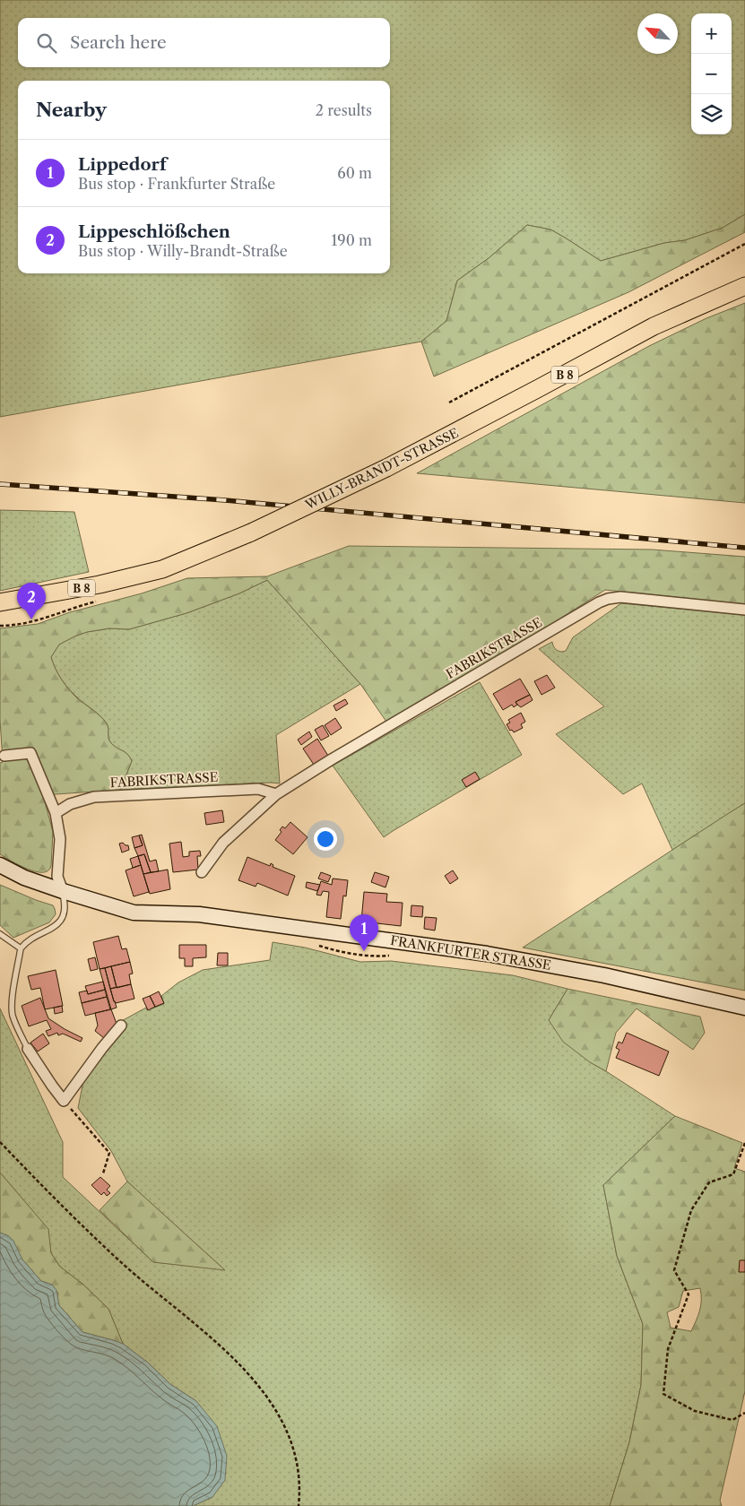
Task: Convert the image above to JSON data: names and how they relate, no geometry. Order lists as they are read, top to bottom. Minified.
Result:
{"streets":{"main road":["B 8","WILLY-BRANDT-STRASSE","FRANKFURTER STRASSE"],"street":["FABRIKSTRASSE"]},"north":"top left","page":{"map_buttons":["+","−"],"search":"Search here","heading":["Nearby","2 results"],"list":[{"mark":"1","name":"Lippedorf","note":"Bus stop · Frankfurter Straße","value":"60 m"},{"mark":"2","name":"Lippeschlößchen","note":"Bus stop · Willy-Brandt-Straße","value":"190 m"}],"pins":["2","1"]}}
